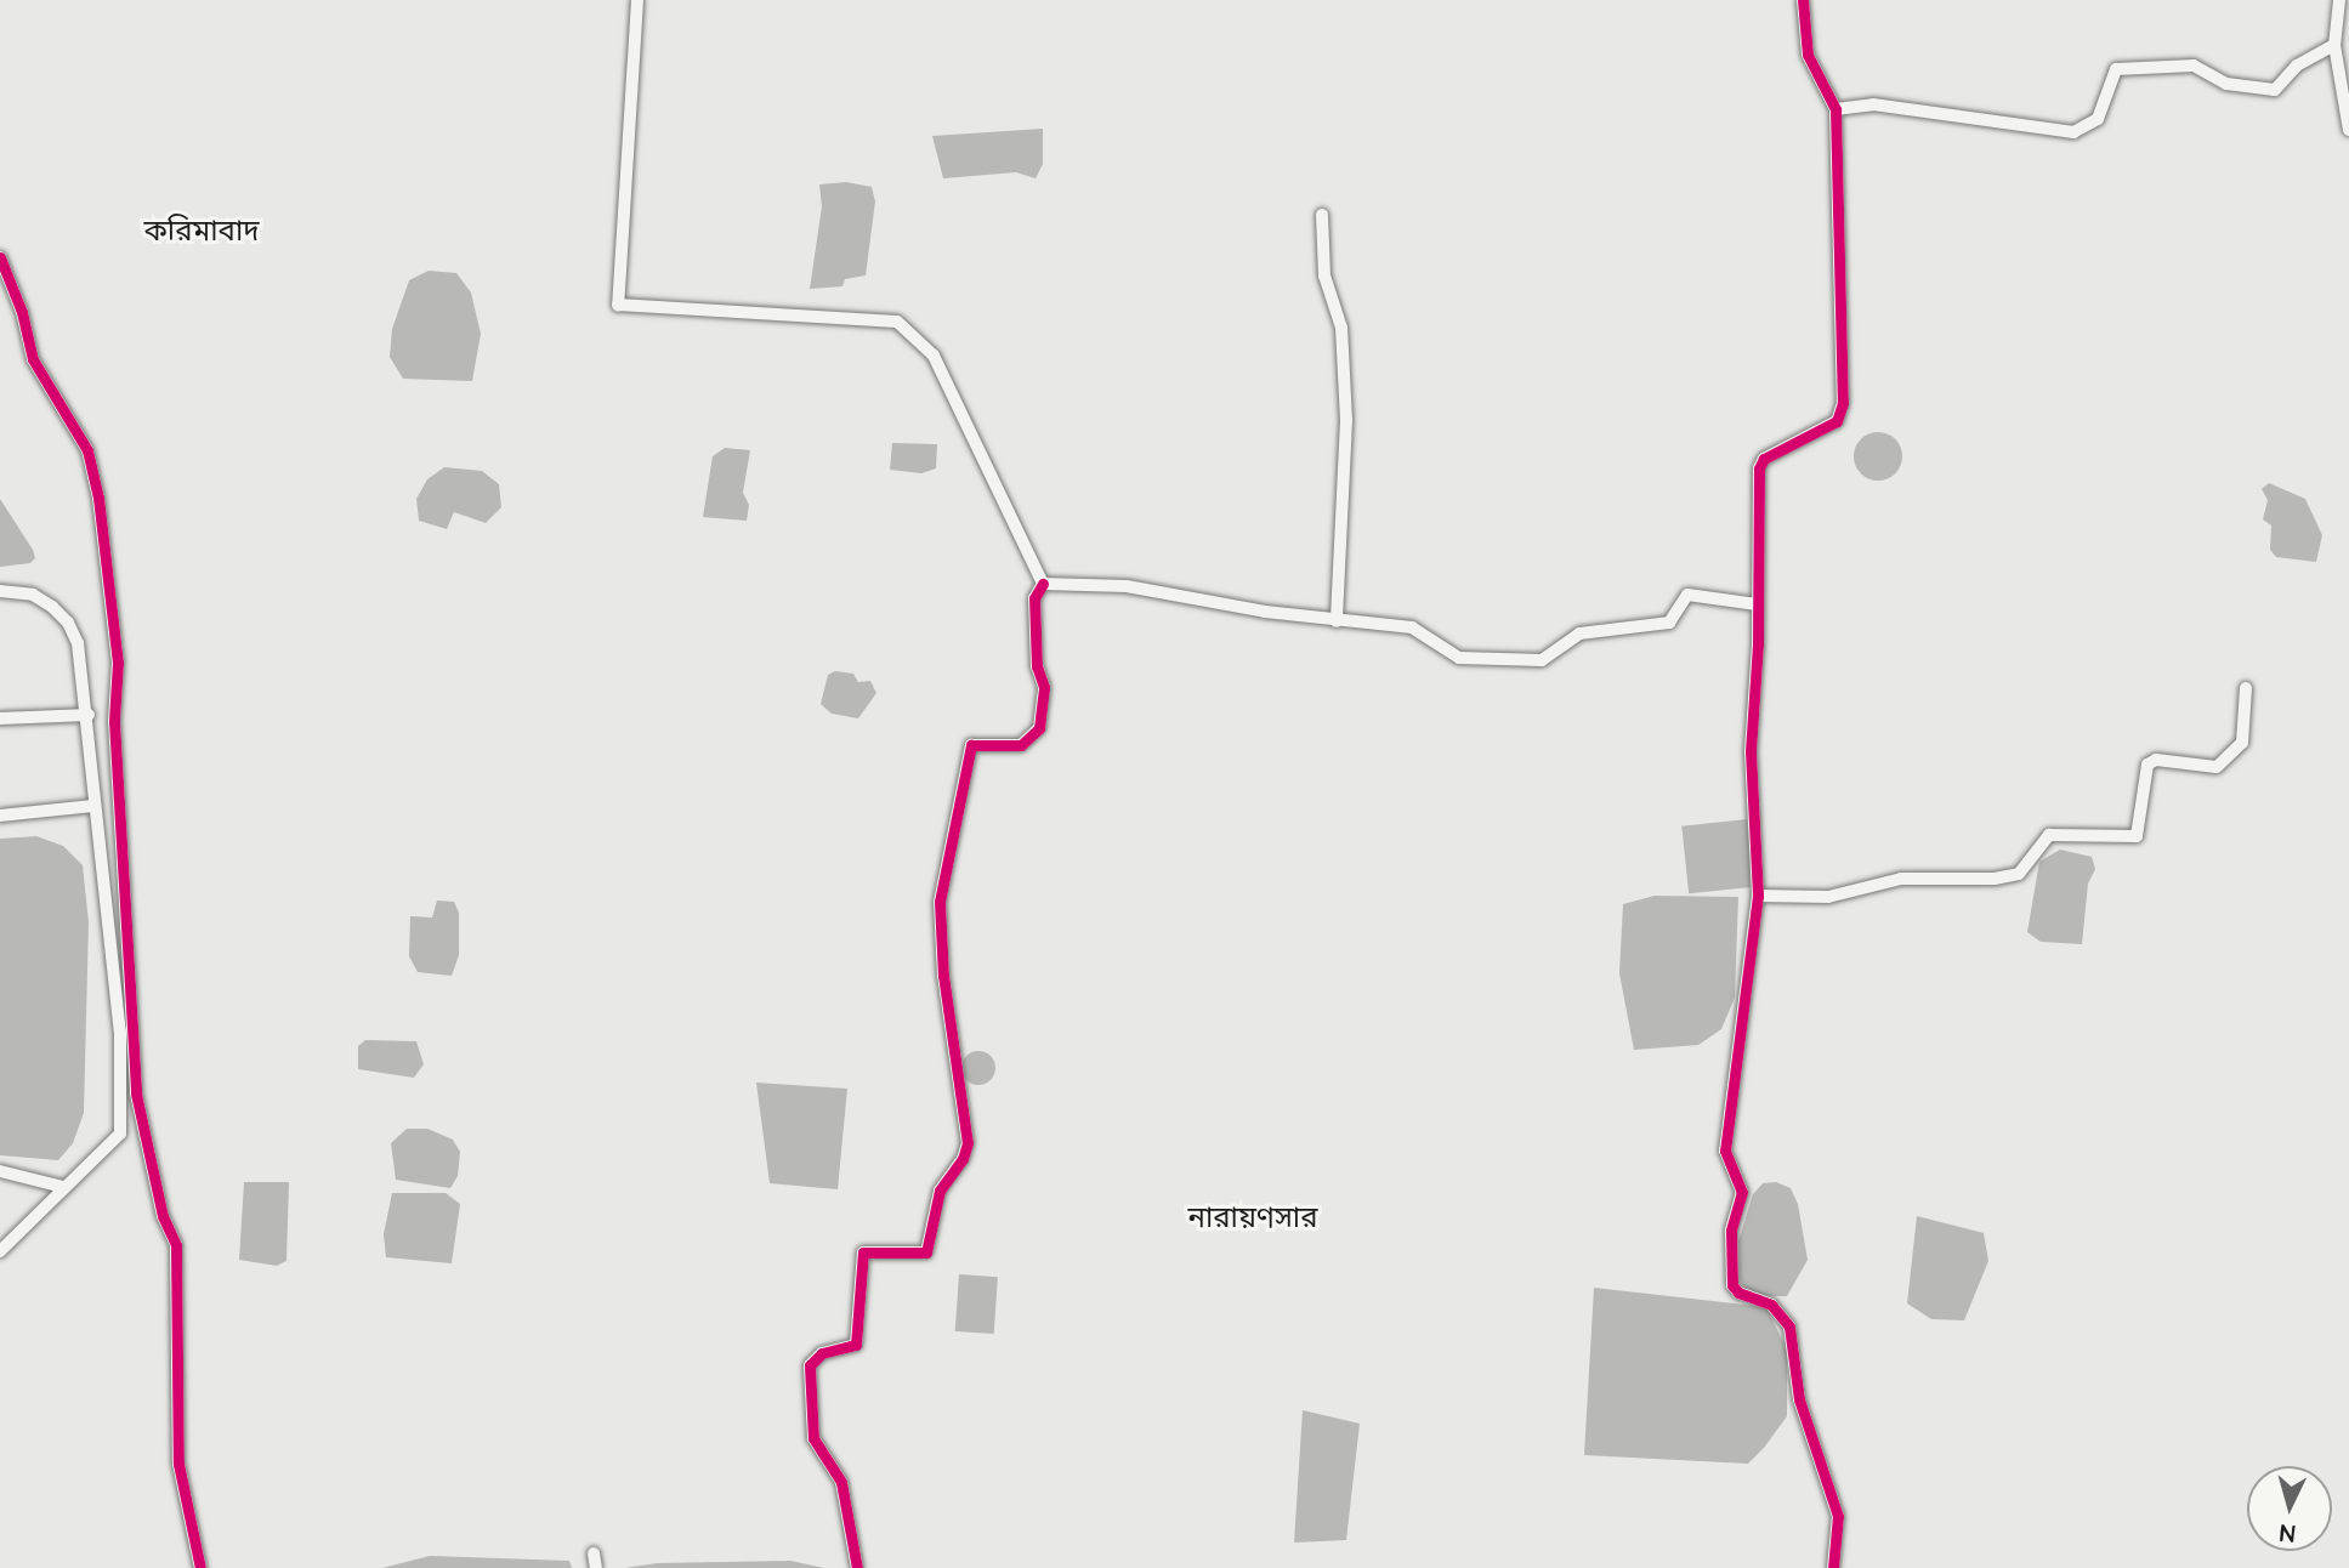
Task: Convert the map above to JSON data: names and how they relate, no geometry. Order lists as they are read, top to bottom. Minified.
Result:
{"districts":["করিমাবাদ","নারায়ণসার"],"north":"bottom"}
